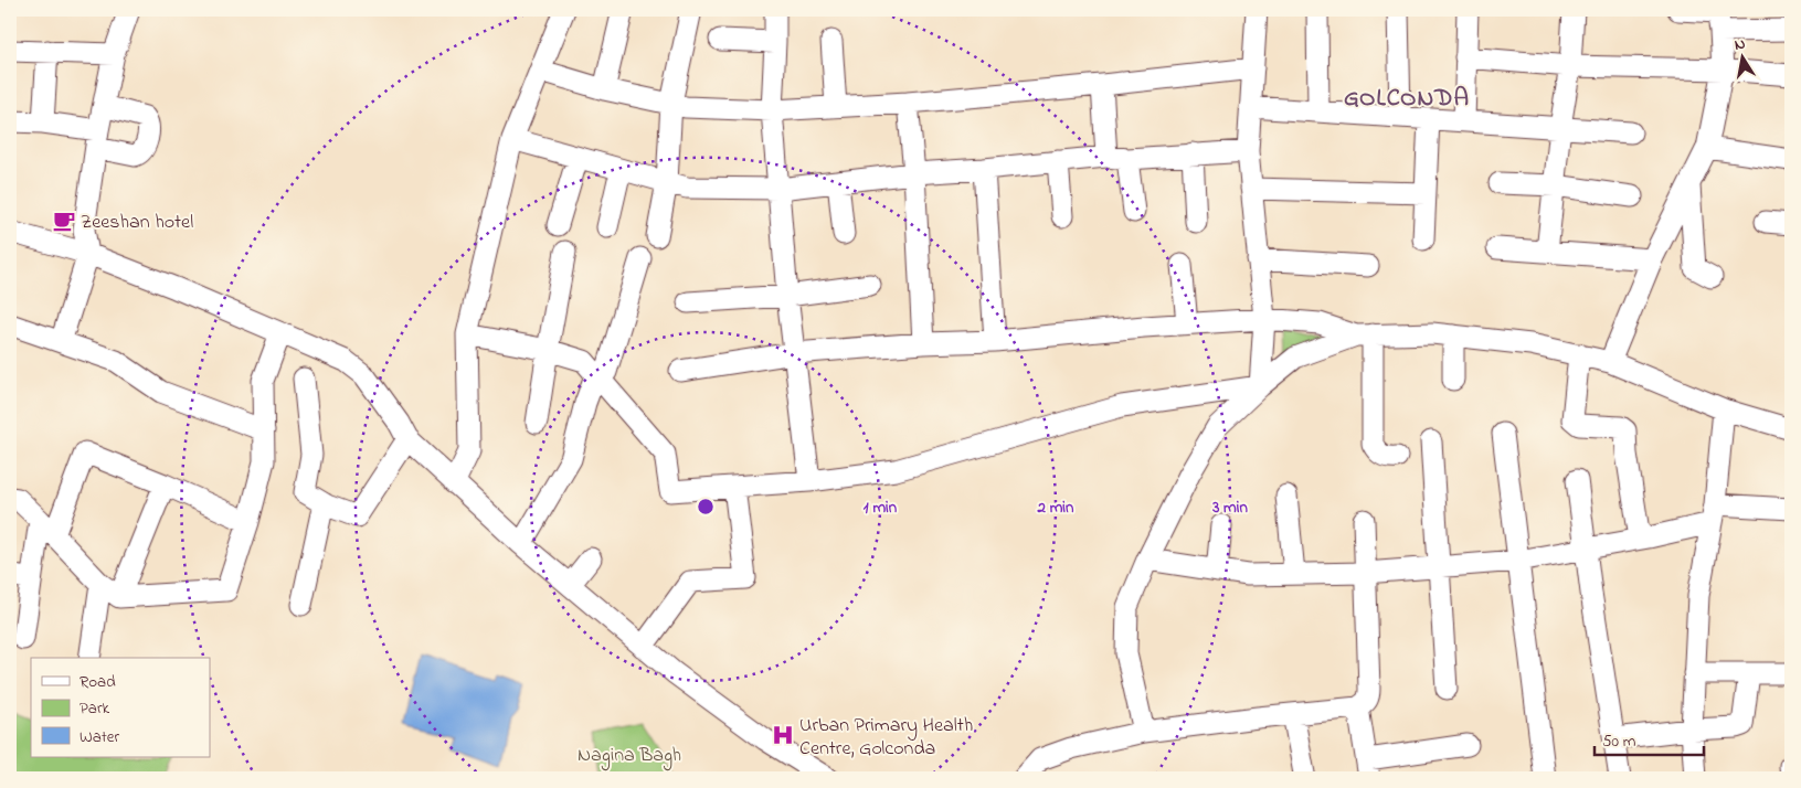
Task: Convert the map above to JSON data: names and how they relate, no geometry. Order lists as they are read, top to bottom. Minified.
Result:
{"districts":["GOLCONDA"],"parks":["Nagina Bagh"],"places":{"cafe":["Zeeshan hotel"],"hospital":["Urban Primary Health Centre, Golconda"]},"legend":["Road","Park","Water"],"scale_bar":"50 m","north":"top","rings":["1 min","2 min","3 min"]}
